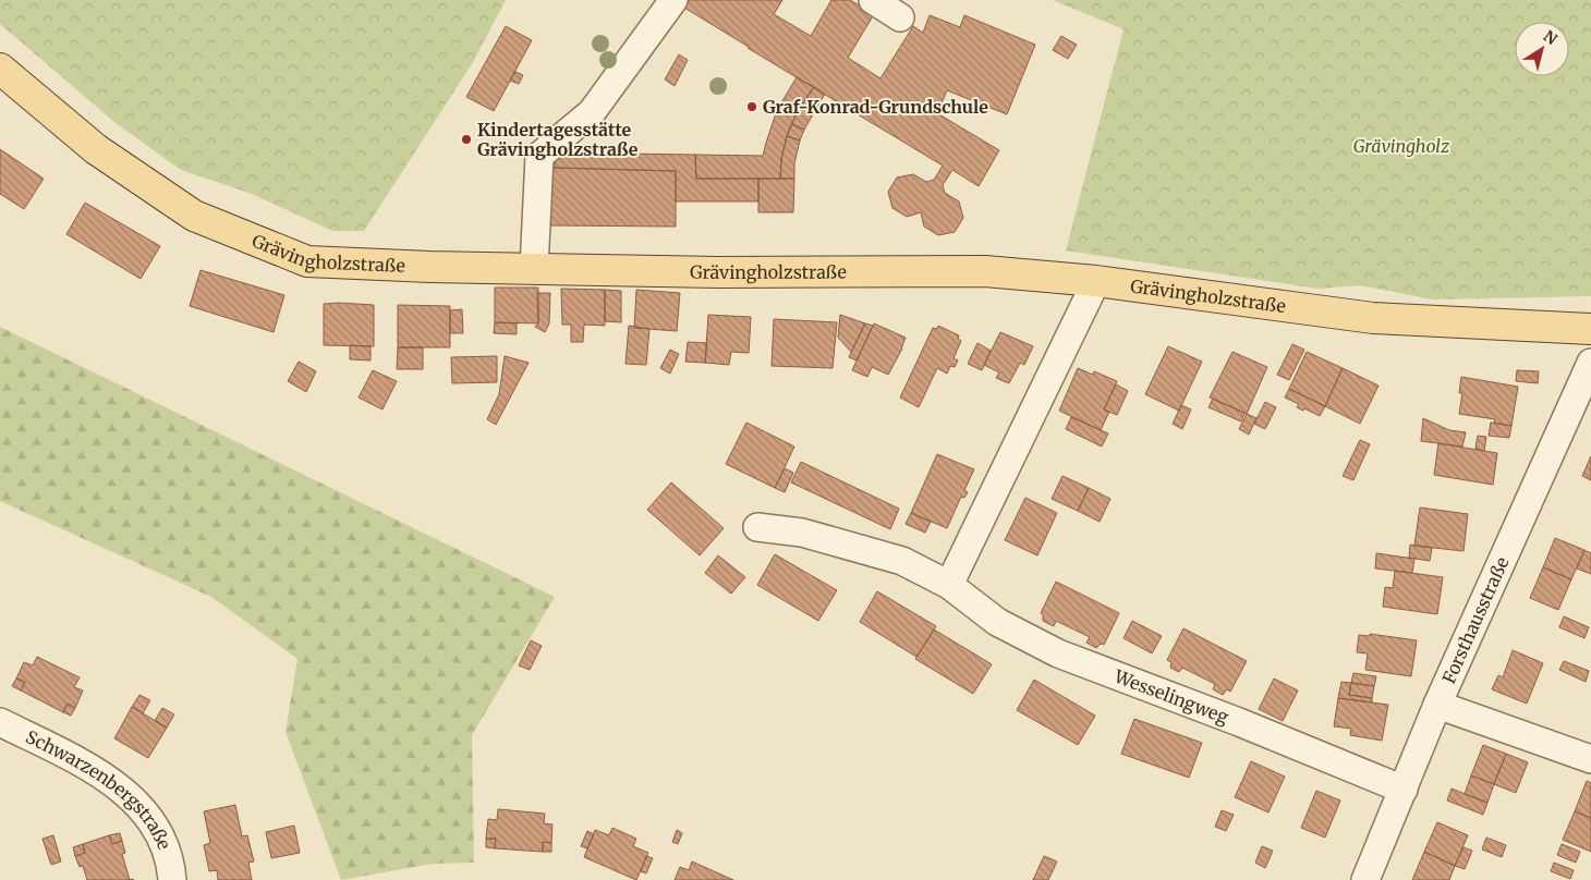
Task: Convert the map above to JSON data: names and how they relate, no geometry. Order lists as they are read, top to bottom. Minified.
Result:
{"streets":{"main road":["Grävingholzstraße"],"street":["Forsthausstraße","Wesselingweg","Schwarzenbergstraße"]},"crossings":[["Forsthausstraße","Wesselingweg"]],"parks":["Grävingholz"],"places":["Graf-Konrad-Grundschule","Kindertagesstätte Grävingholzstraße"],"north":"top right"}
